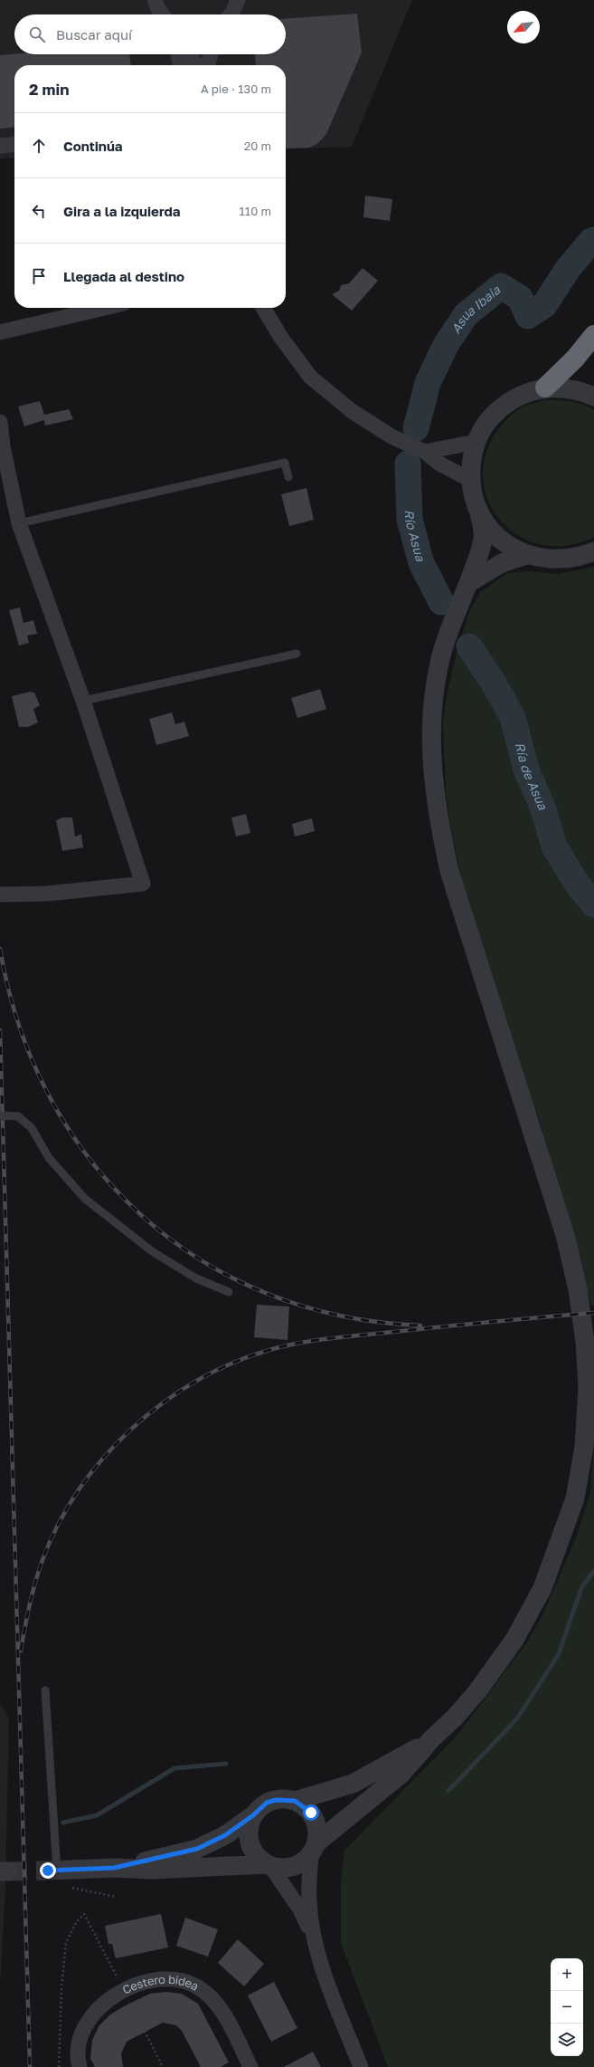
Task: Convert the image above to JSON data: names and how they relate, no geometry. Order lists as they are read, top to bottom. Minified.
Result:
{"streets":{"street":["Cestero bidea"]},"water":["Asua Ibaia","Río Asua","Ría de Asua"],"north":"bottom left","page":{"search":"Buscar aquí","heading":["2 min","A pie · 130 m"],"list":[["Continúa","20 m"],["Gira a la izquierda","110 m"],"Llegada al destino"],"map_buttons":["+","−"]}}
